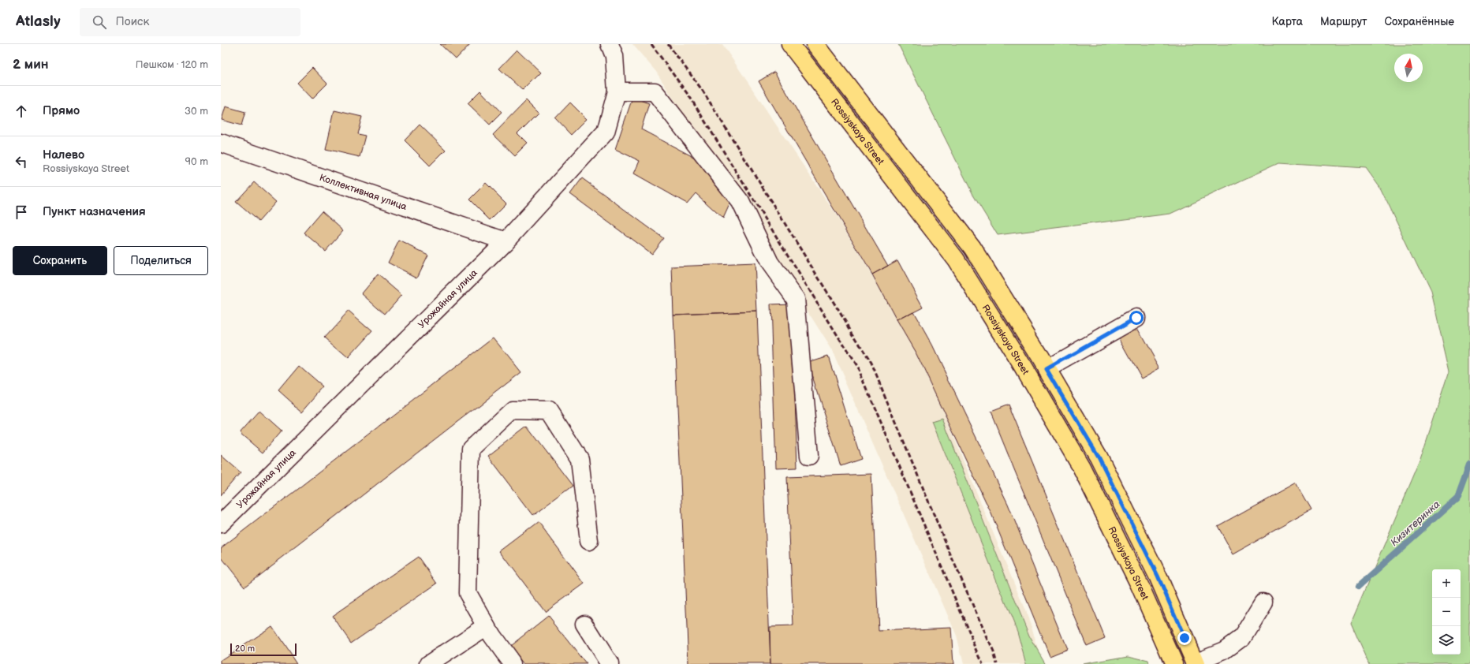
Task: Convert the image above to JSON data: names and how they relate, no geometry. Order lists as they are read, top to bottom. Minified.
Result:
{"streets":{"main road":["Rossiyskaya Street"],"street":["Коллективная улица","Урожайная улица"]},"crossings":[["Коллективная улица","Урожайная улица"]],"water":["Кизитеринка"],"scale_bar":"20 m","north":"top","page":{"header":"Atlasly","search":"Поиск","nav":["Карта","Маршрут","Сохранённые"],"heading":["2 мин","Пешком · 120 m"],"list":[["Прямо","30 m"],["Налево","Rossiyskaya Street","90 m"],"Пункт назначения"],"buttons":["Сохранить","Поделиться"],"map_buttons":["+","−"],"scale":"20 m"}}
